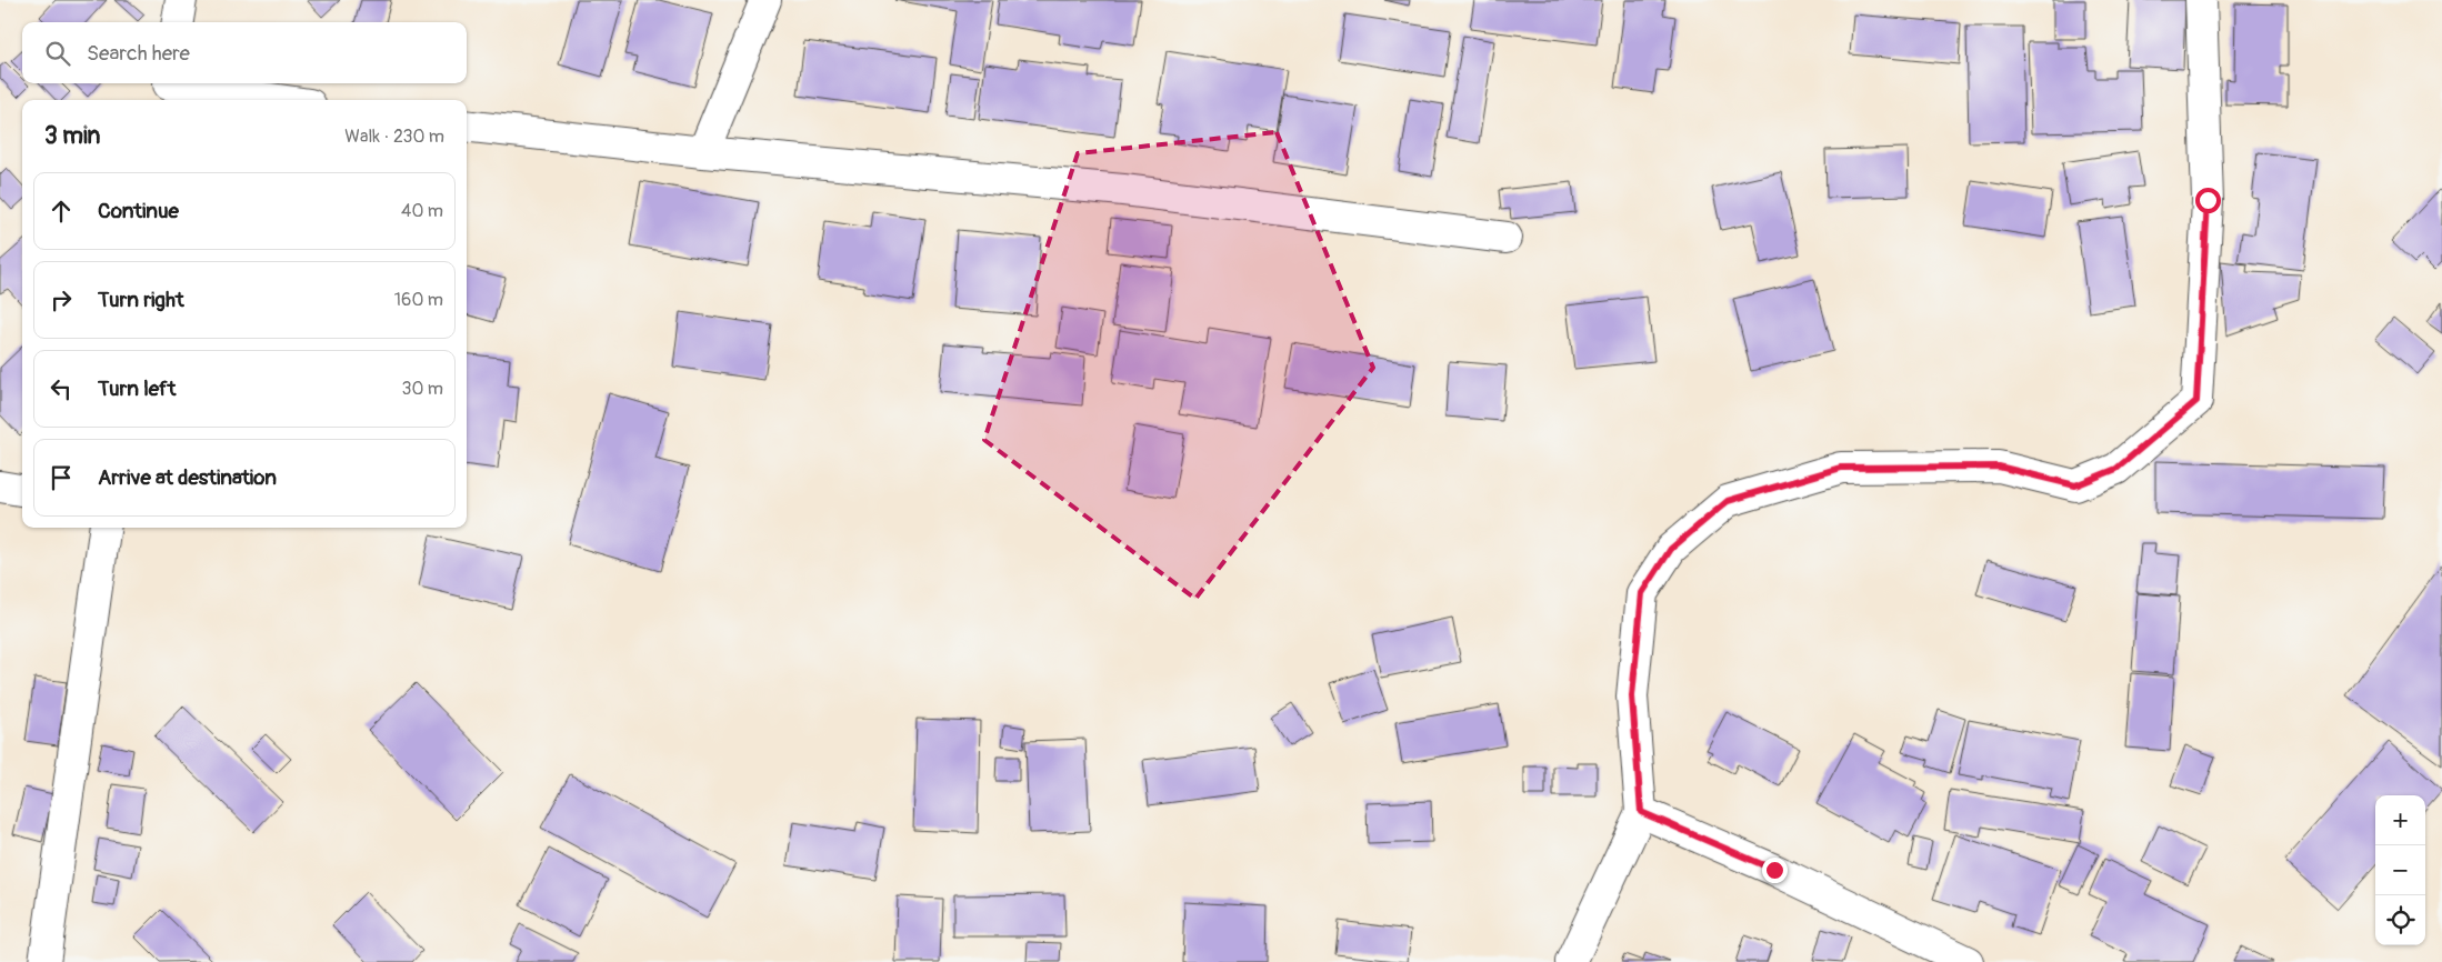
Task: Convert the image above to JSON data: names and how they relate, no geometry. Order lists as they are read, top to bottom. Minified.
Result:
{"page":{"search":"Search here","heading":["3 min","Walk · 230 m"],"list":[["Continue","40 m"],["Turn right","160 m"],["Turn left","30 m"],"Arrive at destination"],"map_buttons":["+","−"]}}
